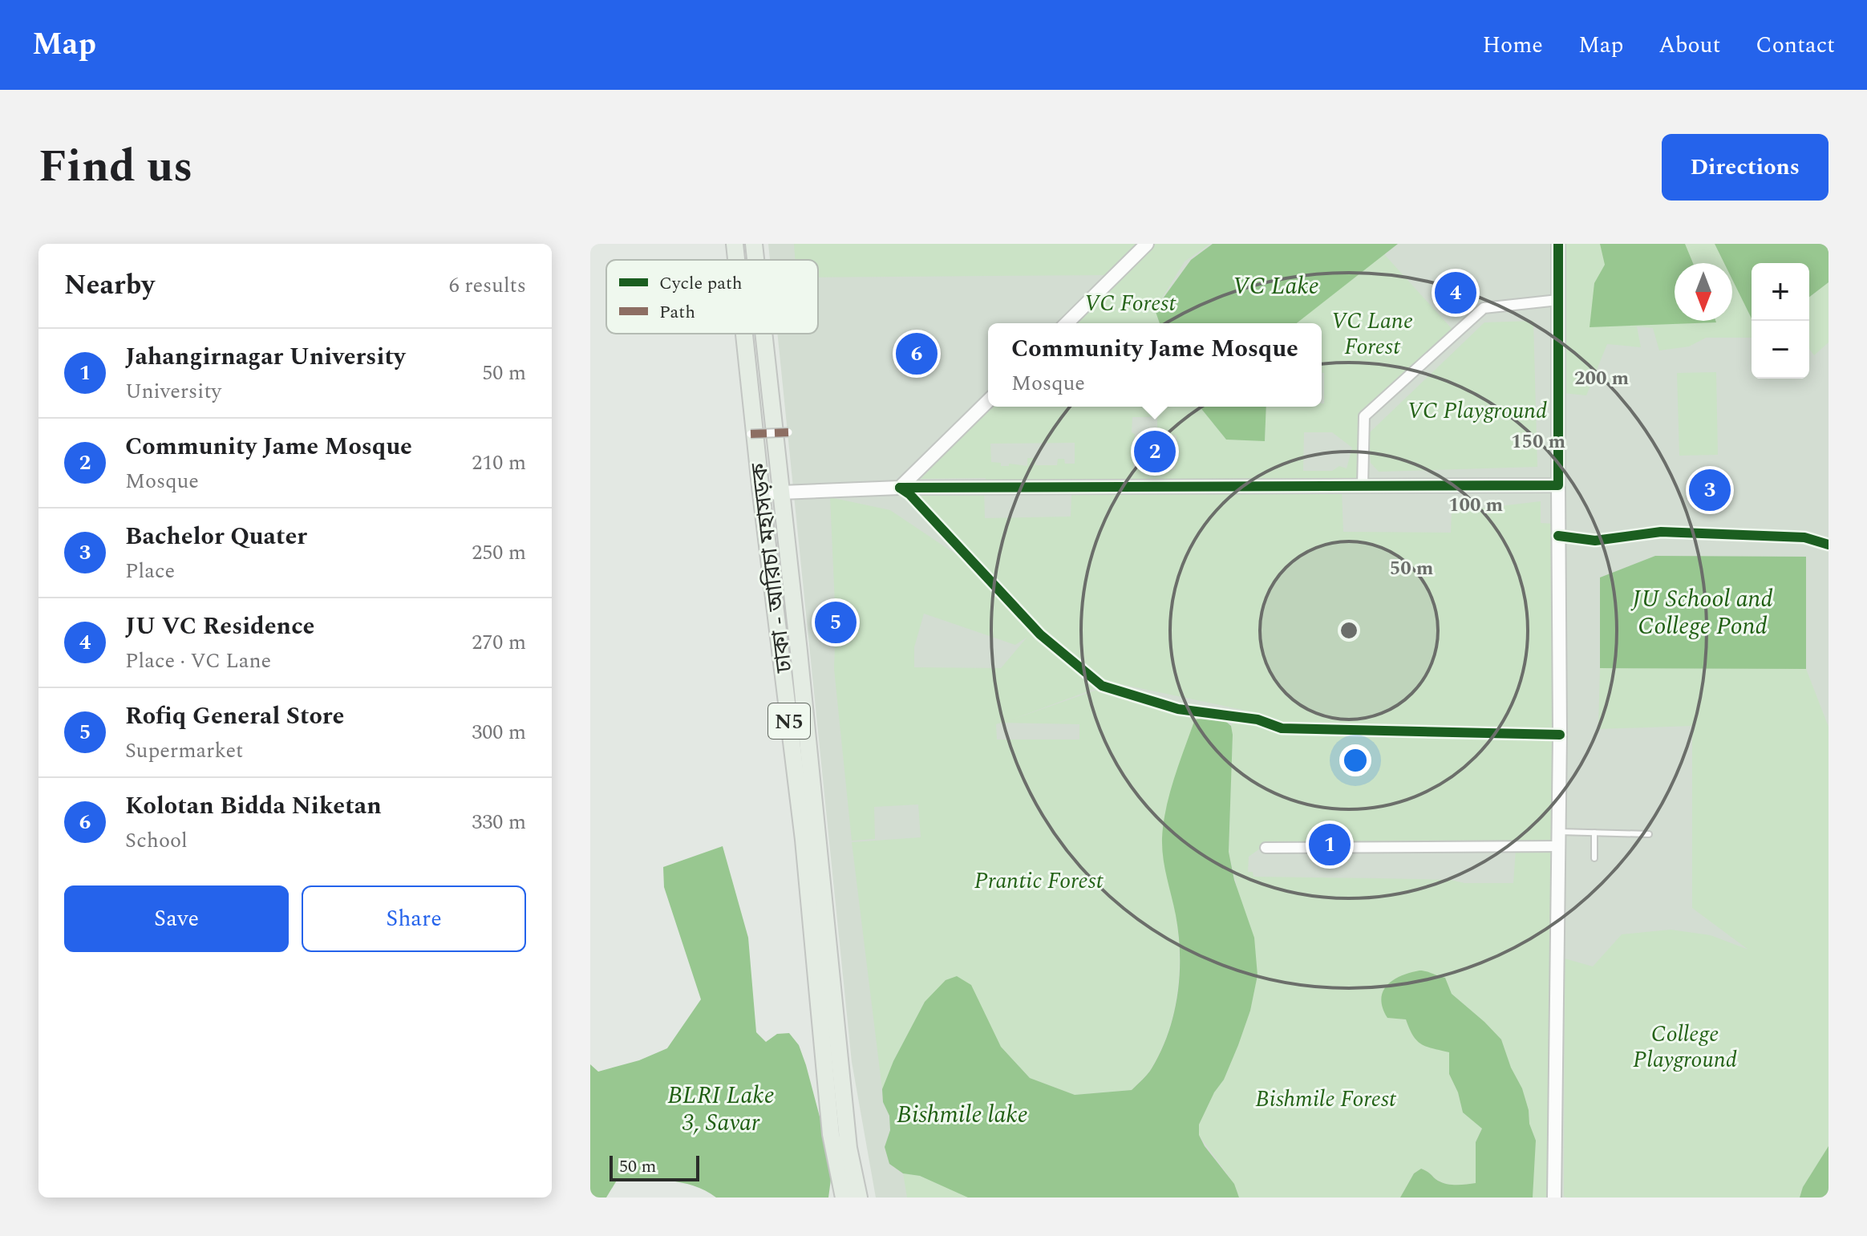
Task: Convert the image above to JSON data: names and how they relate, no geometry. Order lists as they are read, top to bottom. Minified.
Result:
{"streets":{"highway":["ঢাকা - আরিচা মহাসড়ক","N5"]},"water":["VC Lake","JU School and College Pond","BLRI Lake 3, Savar","Bishmile lake"],"parks":["VC Forest","VC Lane Forest","VC Playground","Prantic Forest","College Playground","Bishmile Forest"],"legend":["Cycle path","Path"],"scale_bar":"50 m","north":"bottom","page":{"header":"Map","nav":["Home","Map","About","Contact"],"title":"Find us","buttons":["Directions",["Save","Share"]],"heading":["Nearby","6 results"],"map_buttons":["+","−"],"pins":["4","6","2","3","5","1"],"popup":["Community Jame Mosque","Mosque"],"list":[{"mark":"1","name":"Jahangirnagar University","note":"University","value":"50 m"},{"mark":"2","name":"Community Jame Mosque","note":"Mosque","value":"210 m"},{"mark":"3","name":"Bachelor Quater","note":"Place","value":"250 m"},{"mark":"4","name":"JU VC Residence","note":"Place · VC Lane","value":"270 m"},{"mark":"5","name":"Rofiq General Store","note":"Supermarket","value":"300 m"},{"mark":"6","name":"Kolotan Bidda Niketan","note":"School","value":"330 m"}],"scale":"50 m"},"rings":["200 m","150 m","100 m","50 m"]}
